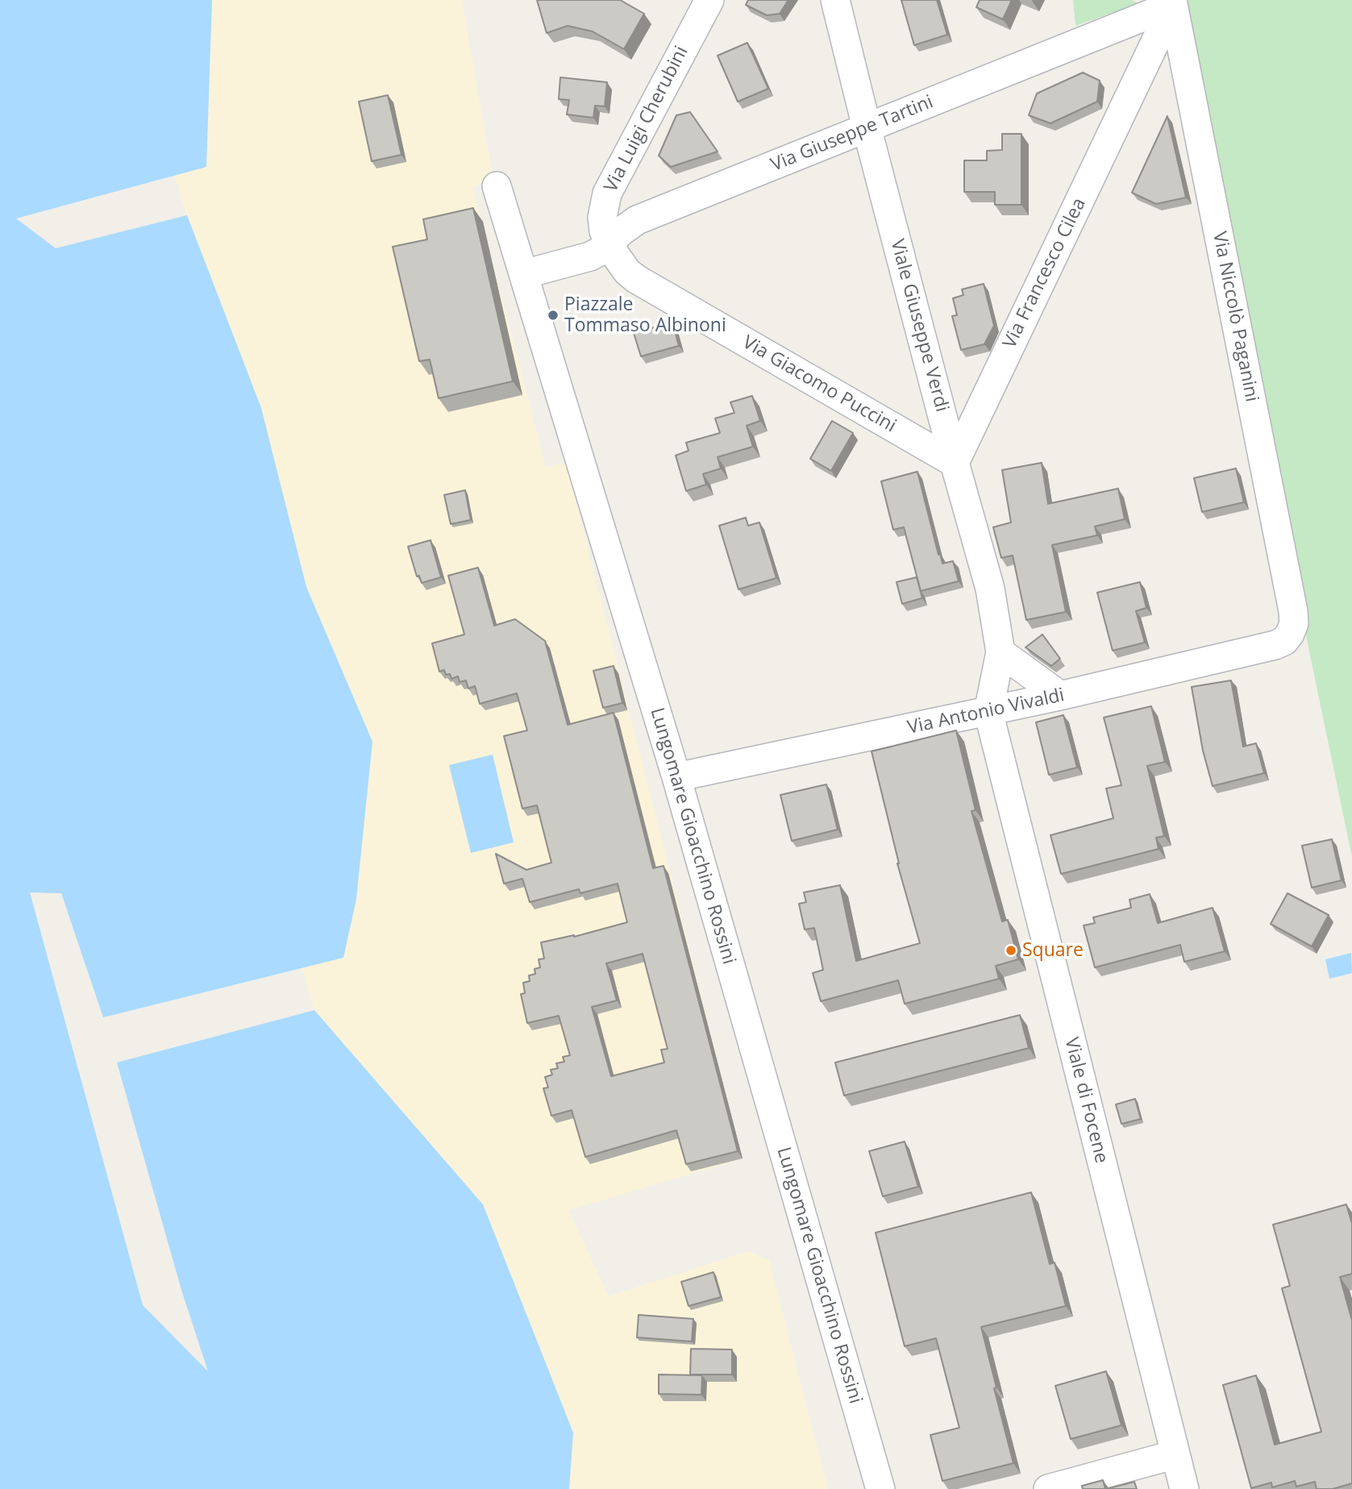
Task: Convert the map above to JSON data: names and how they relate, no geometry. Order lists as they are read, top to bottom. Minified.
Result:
{"streets":{"street":["Via Luigi Cherubini","Via Giuseppe Tartini","Via Francesco Cilea","Via Niccolò Paganini","Viale Giuseppe Verdi","Via Giacomo Puccini","Via Antonio Vivaldi","Lungomare Gioacchino Rossini","Viale di Focene"]},"crossings":[["Via Luigi Cherubini","Via Giuseppe Tartini"],["Via Luigi Cherubini","Via Giacomo Puccini"],["Via Giuseppe Tartini","Via Francesco Cilea"],["Via Giuseppe Tartini","Via Niccolò Paganini"],["Via Giuseppe Tartini","Viale Giuseppe Verdi"],["Via Giuseppe Tartini","Via Giacomo Puccini"],["Via Francesco Cilea","Via Niccolò Paganini"],["Via Francesco Cilea","Viale Giuseppe Verdi"],["Via Francesco Cilea","Via Giacomo Puccini"],["Via Niccolò Paganini","Via Antonio Vivaldi"],["Viale Giuseppe Verdi","Via Giacomo Puccini"],["Via Antonio Vivaldi","Lungomare Gioacchino Rossini"],["Via Antonio Vivaldi","Viale di Focene"]],"places":["Piazzale Tommaso Albinoni","Square"]}
